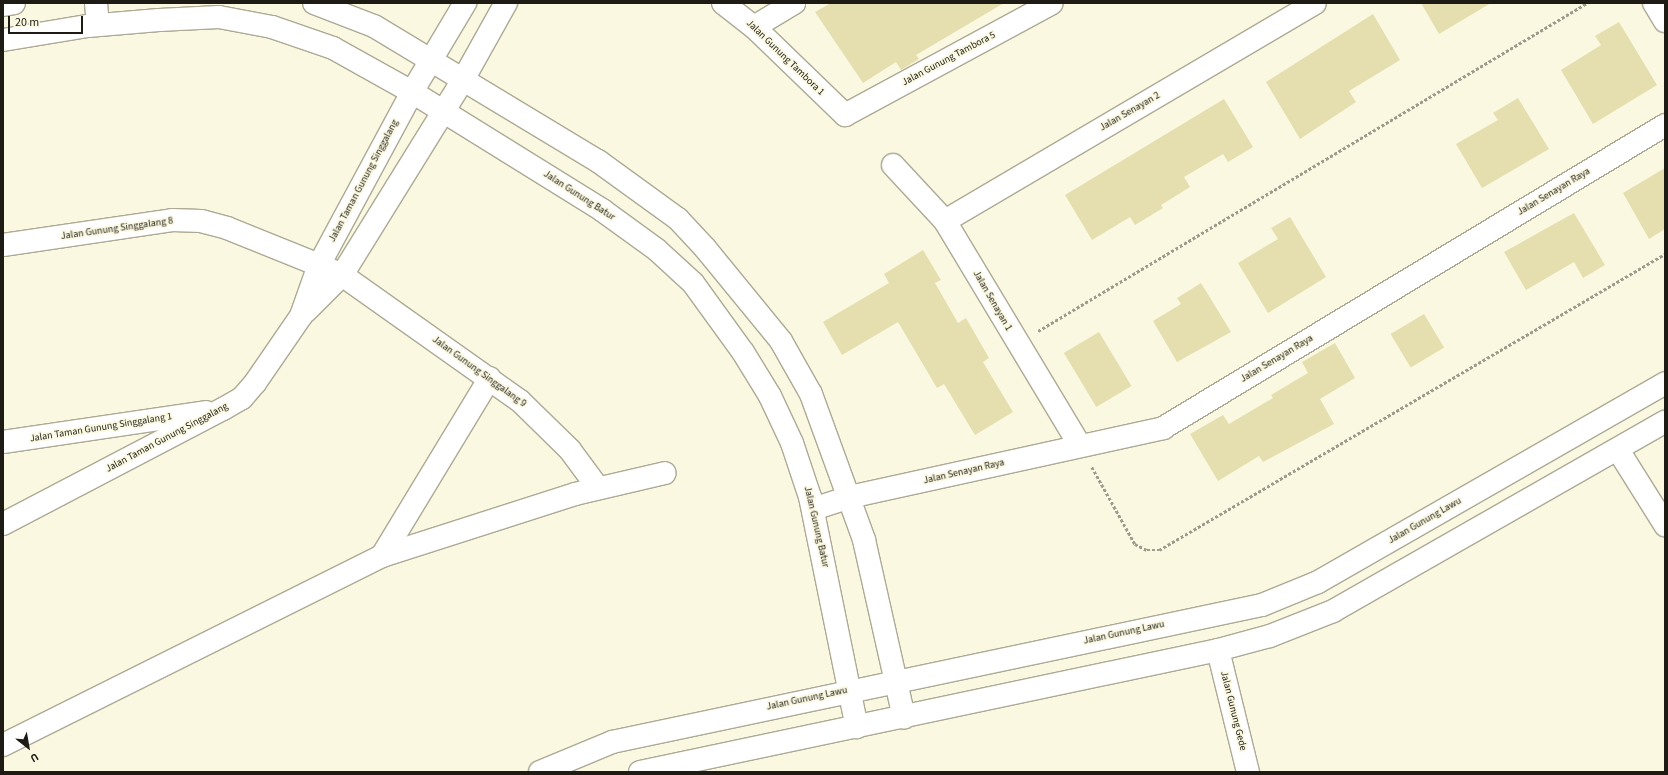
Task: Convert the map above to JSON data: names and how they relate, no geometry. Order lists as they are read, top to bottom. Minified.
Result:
{"streets":{"street":["Jalan Gunung Tambora 1","Jalan Gunung Tambora 5","Jalan Senayan 2","Jalan Taman Gunung Singgalang","Jalan Senayan Raya","Jalan Gunung Batur","Jalan Gunung Singgalang 8","Jalan Senayan 1","Jalan Gunung Singgalang 9","Jalan Taman Gunung Singgalang 1","Jalan Gunung Lawu","Jalan Gunung Gede"]},"crossings":[["Jalan Gunung Tambora 1","Jalan Gunung Tambora 5"],["Jalan Senayan 2","Jalan Senayan 1"],["Jalan Taman Gunung Singgalang","Jalan Gunung Batur"],["Jalan Taman Gunung Singgalang","Jalan Gunung Singgalang 8"],["Jalan Taman Gunung Singgalang","Jalan Gunung Singgalang 9"],["Jalan Taman Gunung Singgalang","Jalan Taman Gunung Singgalang 1"],["Jalan Senayan Raya","Jalan Gunung Batur"],["Jalan Senayan Raya","Jalan Senayan 1"],["Jalan Gunung Batur","Jalan Gunung Lawu"],["Jalan Gunung Singgalang 8","Jalan Gunung Singgalang 9"]],"scale_bar":"20 m","north":"bottom right"}
